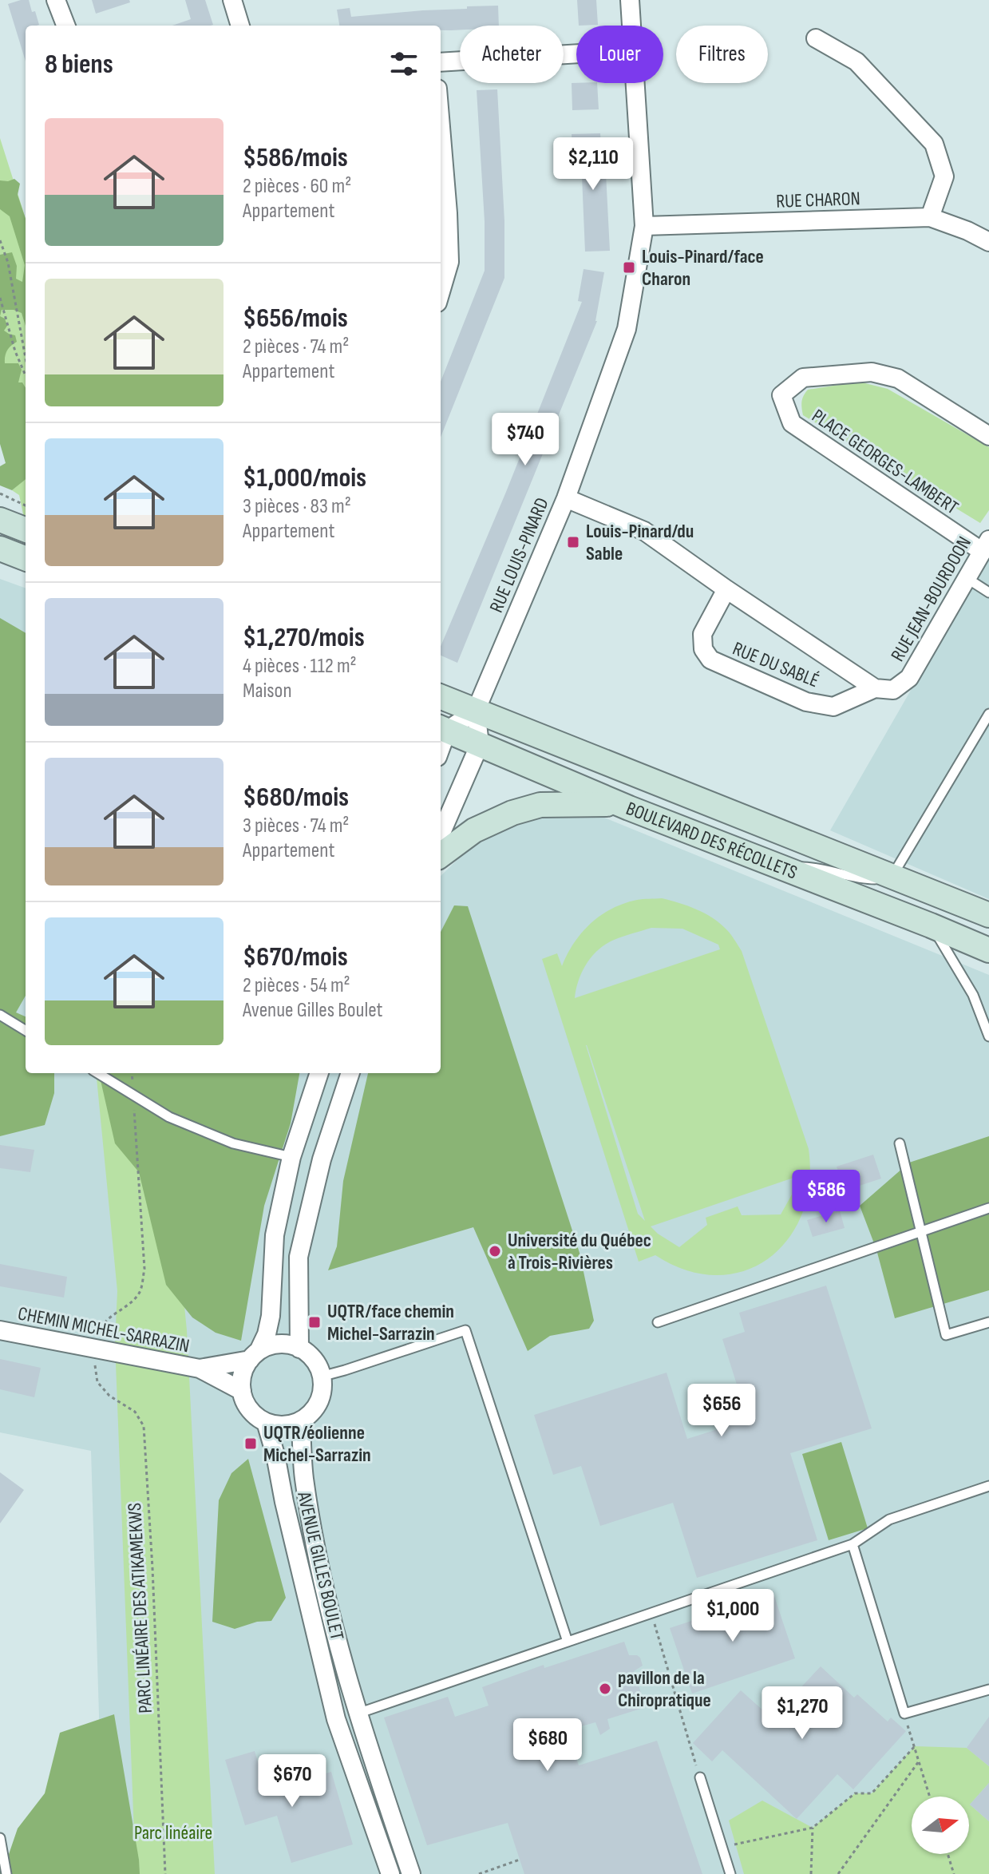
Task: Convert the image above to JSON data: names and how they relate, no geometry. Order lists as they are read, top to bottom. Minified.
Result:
{"streets":{"main road":["BOULEVARD DES RÉCOLLETS"],"street":["RUE CHARON","PLACE GEORGES-LAMBERT","RUE LOUIS-PINARD","RUE JEAN-BOURDOON","RUE DU SABLÉ","CHEMIN MICHEL-SARRAZIN","AVENUE GILLES BOULET"],"path":["PARC LINÉAIRE DES ATIKAMEKWS"]},"crossings":[["RUE CHARON","RUE LOUIS-PINARD"],["PLACE GEORGES-LAMBERT","RUE JEAN-BOURDOON"],["RUE LOUIS-PINARD","RUE DU SABLÉ"],["RUE LOUIS-PINARD","BOULEVARD DES RÉCOLLETS"],["RUE JEAN-BOURDOON","RUE DU SABLÉ"],["CHEMIN MICHEL-SARRAZIN","AVENUE GILLES BOULET"]],"parks":["Parc linéaire"],"places":{"transit":["Louis-Pinard/face Charon","Louis-Pinard/du Sable","UQTR/face chemin Michel-Sarrazin","UQTR/éolienne Michel-Sarrazin"],"other":["Université du Québec à Trois-Rivières","pavillon de la Chiropratique"]},"north":"right","page":{"chip":["Acheter","Louer","Filtres"],"heading":"8 biens","list":[{"name":"$586/mois","note":"2 pièces · 60 m² · Appartement"},{"name":"$656/mois","note":"2 pièces · 74 m² · Appartement"},{"name":"$1,000/mois","note":"3 pièces · 83 m² · Appartement"},{"name":"$1,270/mois","note":"4 pièces · 112 m² · Maison"},{"name":"$680/mois","note":"3 pièces · 74 m² · Appartement"},{"name":"$670/mois","note":"2 pièces · 54 m² · Avenue Gilles Boulet"}],"price":["$2,110","$740","$586","$656","$1,000","$1,270","$680","$670"]}}
